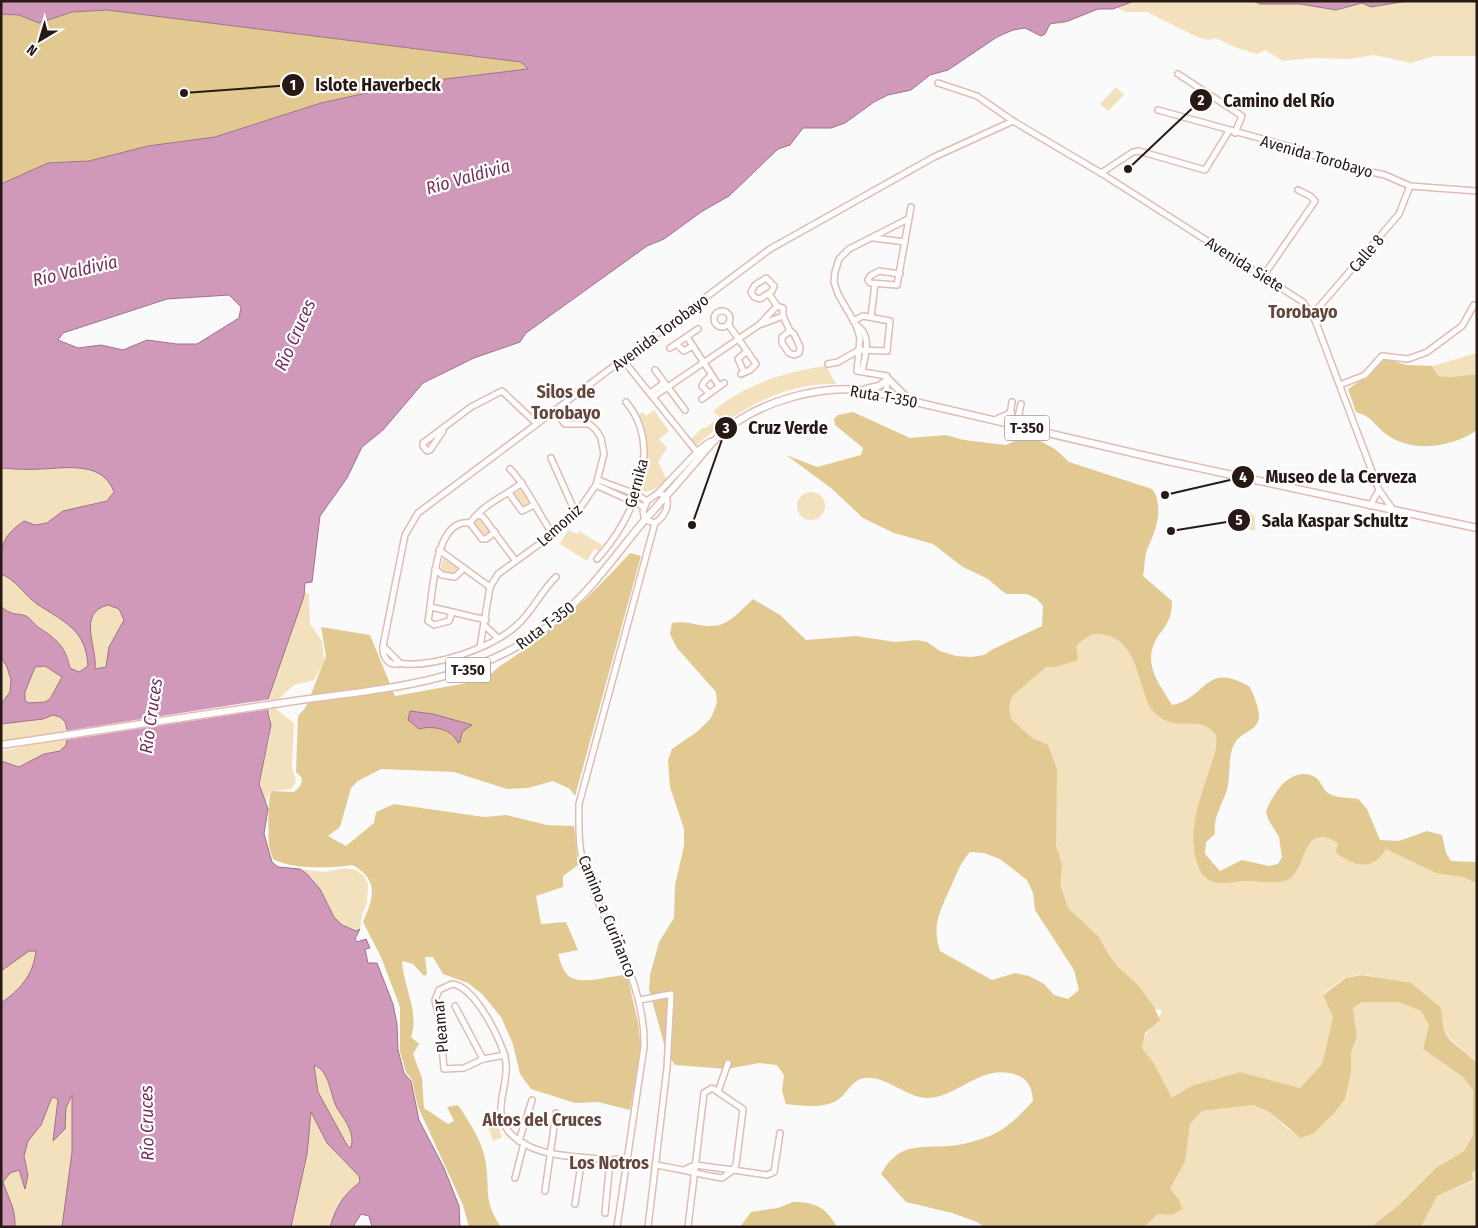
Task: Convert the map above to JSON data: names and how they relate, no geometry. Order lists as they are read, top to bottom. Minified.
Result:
{"streets":{"main road":["Ruta T-350","T-350"],"street":["Avenida Torobayo","Calle 8","Avenida Siete","Gernika","Lemoniz","Camino a Curiñanco","Pleamar"]},"crossings":[["Avenida Torobayo","Calle 8"],["Avenida Torobayo","Avenida Siete"],["Avenida Torobayo","Lemoniz"],["Calle 8","Avenida Siete"],["Avenida Siete","Ruta T-350"],["Ruta T-350","Camino a Curiñanco"]],"districts":["Torobayo","Silos de Torobayo","Altos del Cruces","Los Notros"],"water":["Río Valdivia","Río Cruces"],"places":["Islote Haverbeck","Camino del Río","Museo de la Cerveza","Cruz Verde","Sala Kaspar Schultz"],"north":"bottom left"}
